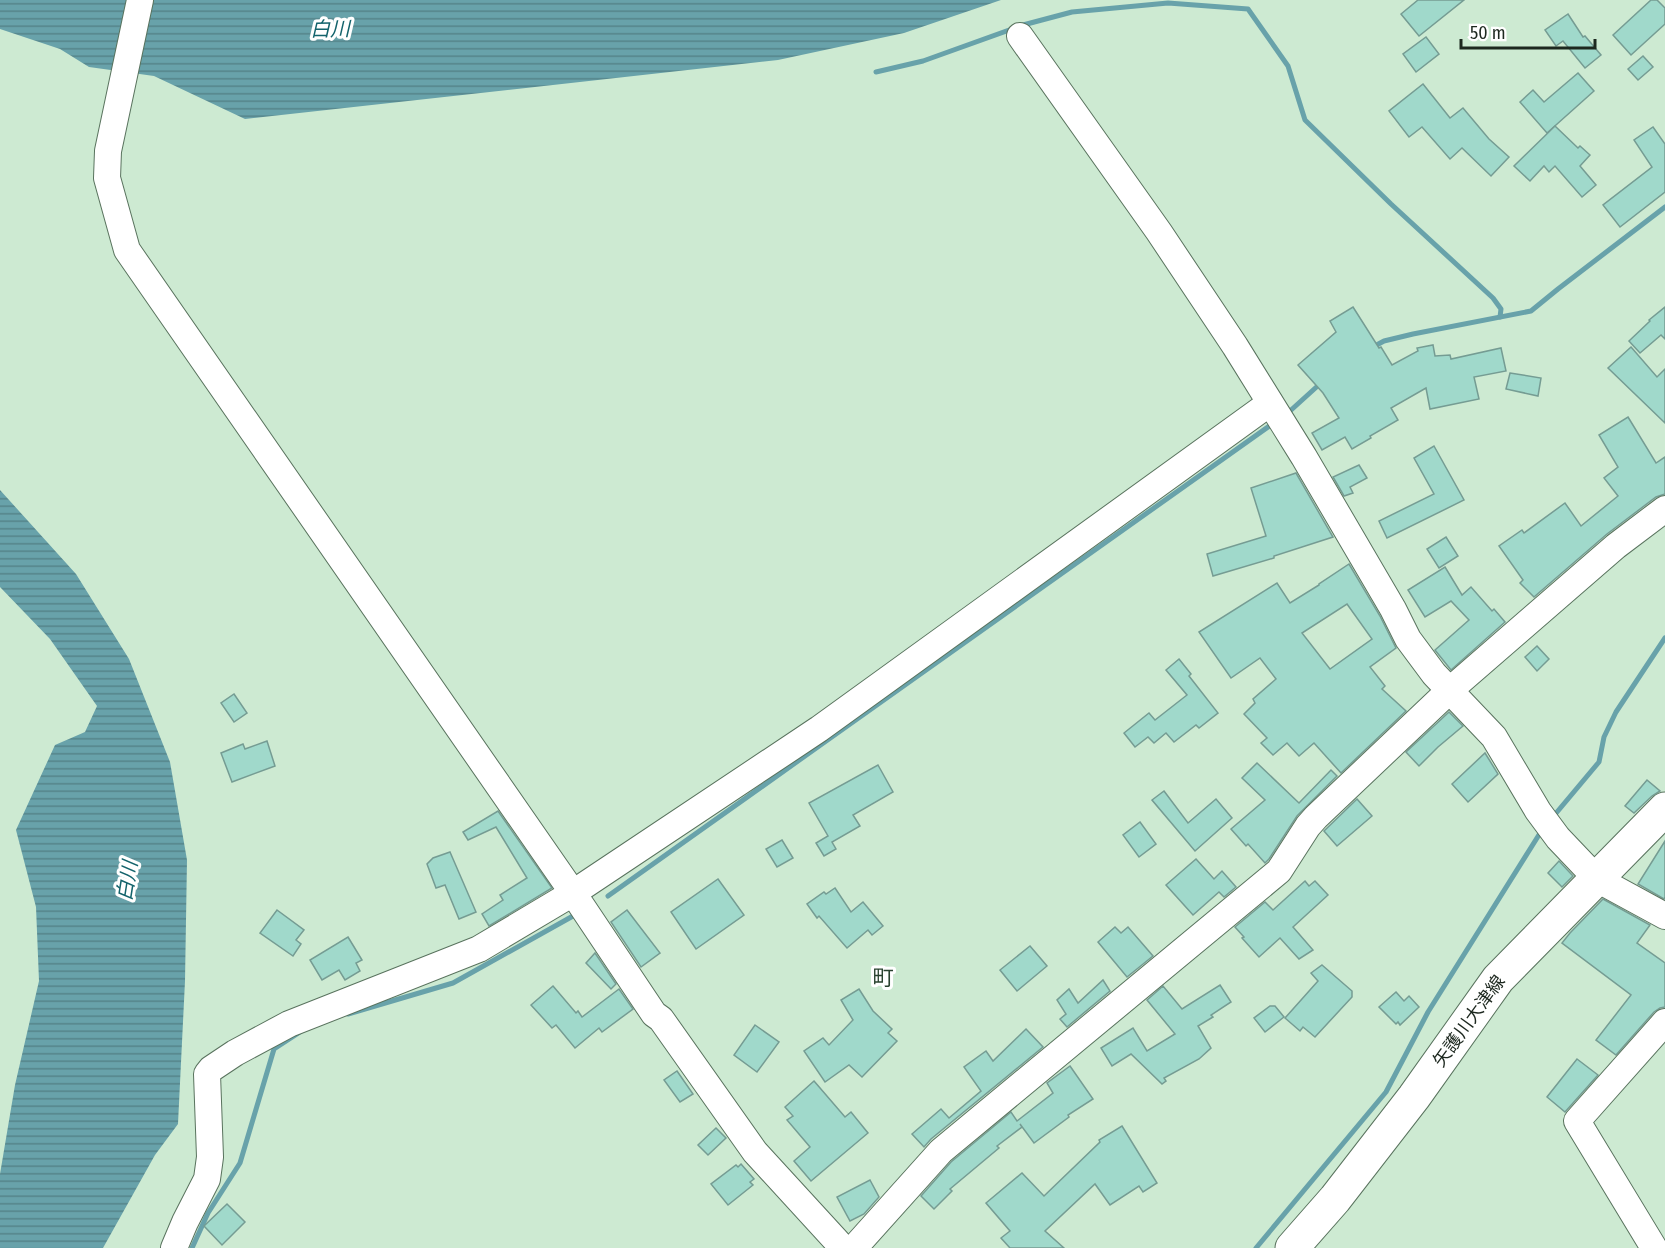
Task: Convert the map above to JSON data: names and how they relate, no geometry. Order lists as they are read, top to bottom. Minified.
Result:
{"streets":{"main road":["矢護川大津線"]},"districts":["町"],"water":["白川"],"scale_bar":"50 m"}
